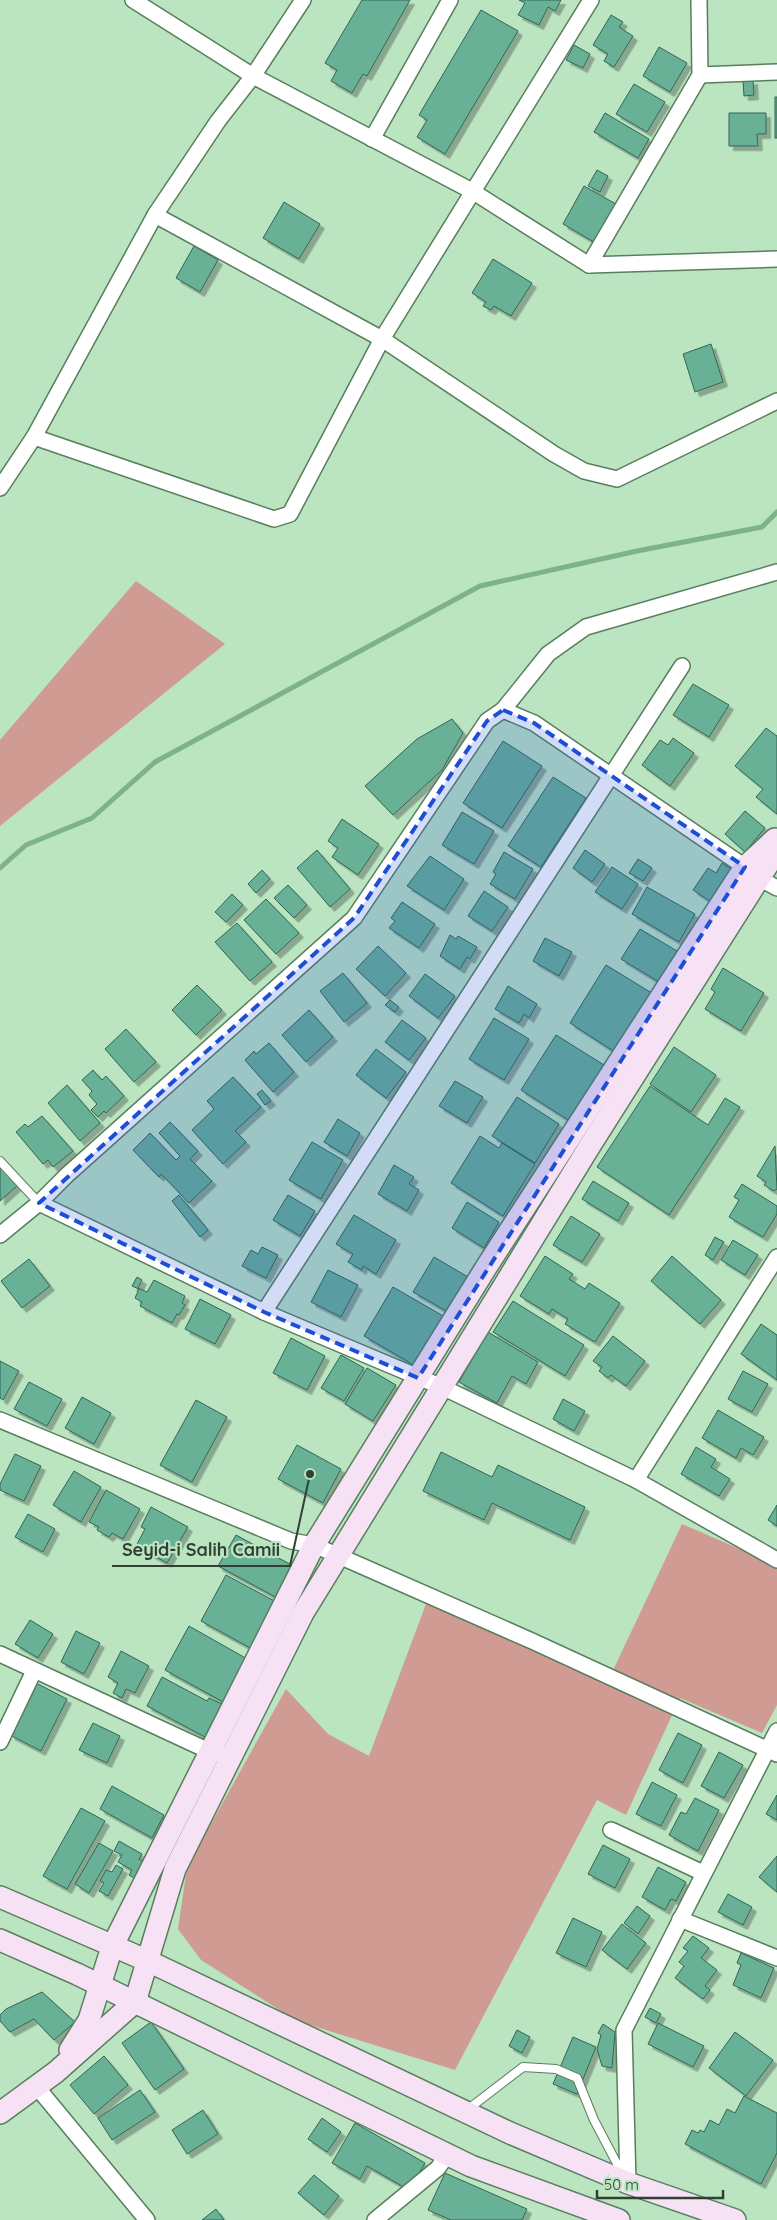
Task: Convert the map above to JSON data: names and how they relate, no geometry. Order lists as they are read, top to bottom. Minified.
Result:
{"places":["Seyid-i Salih Camii"],"scale_bar":"50 m"}
